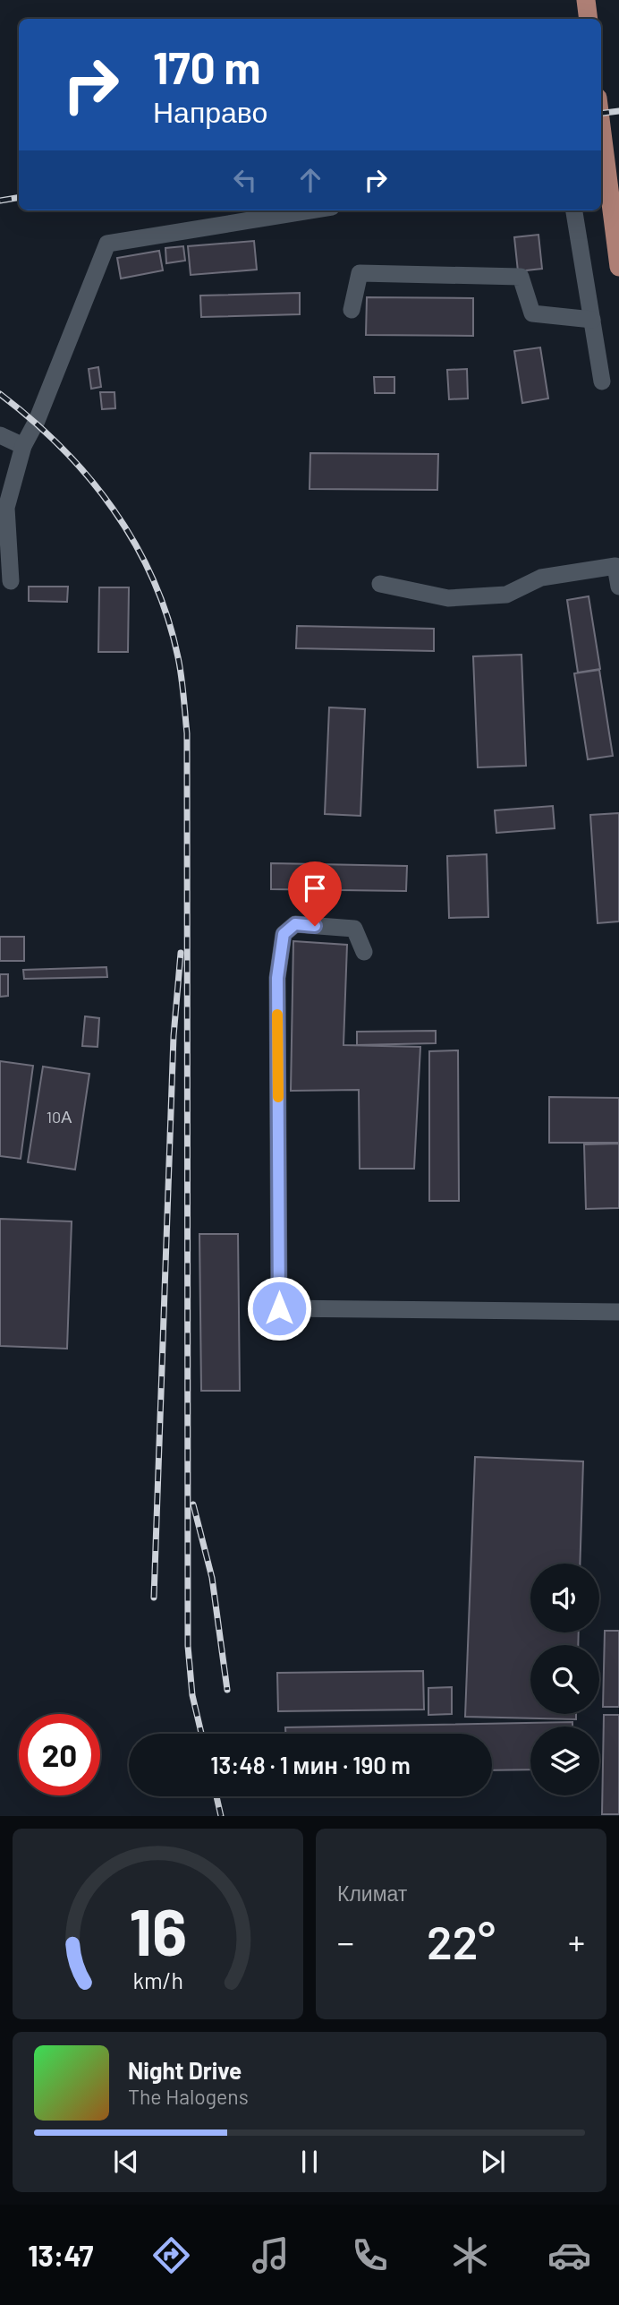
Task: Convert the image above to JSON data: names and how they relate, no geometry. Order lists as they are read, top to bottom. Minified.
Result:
{"house_numbers":["10А"],"page":{"turn":["170 m","Направо"],"limit":"20","trip":"13:48 · 1 мин · 190 m","tile":"Климат","heat":["−","22°","+"],"song":["Night Drive","The Halogens"],"tabs":"13:47","gauge":["16","km/h"]}}
